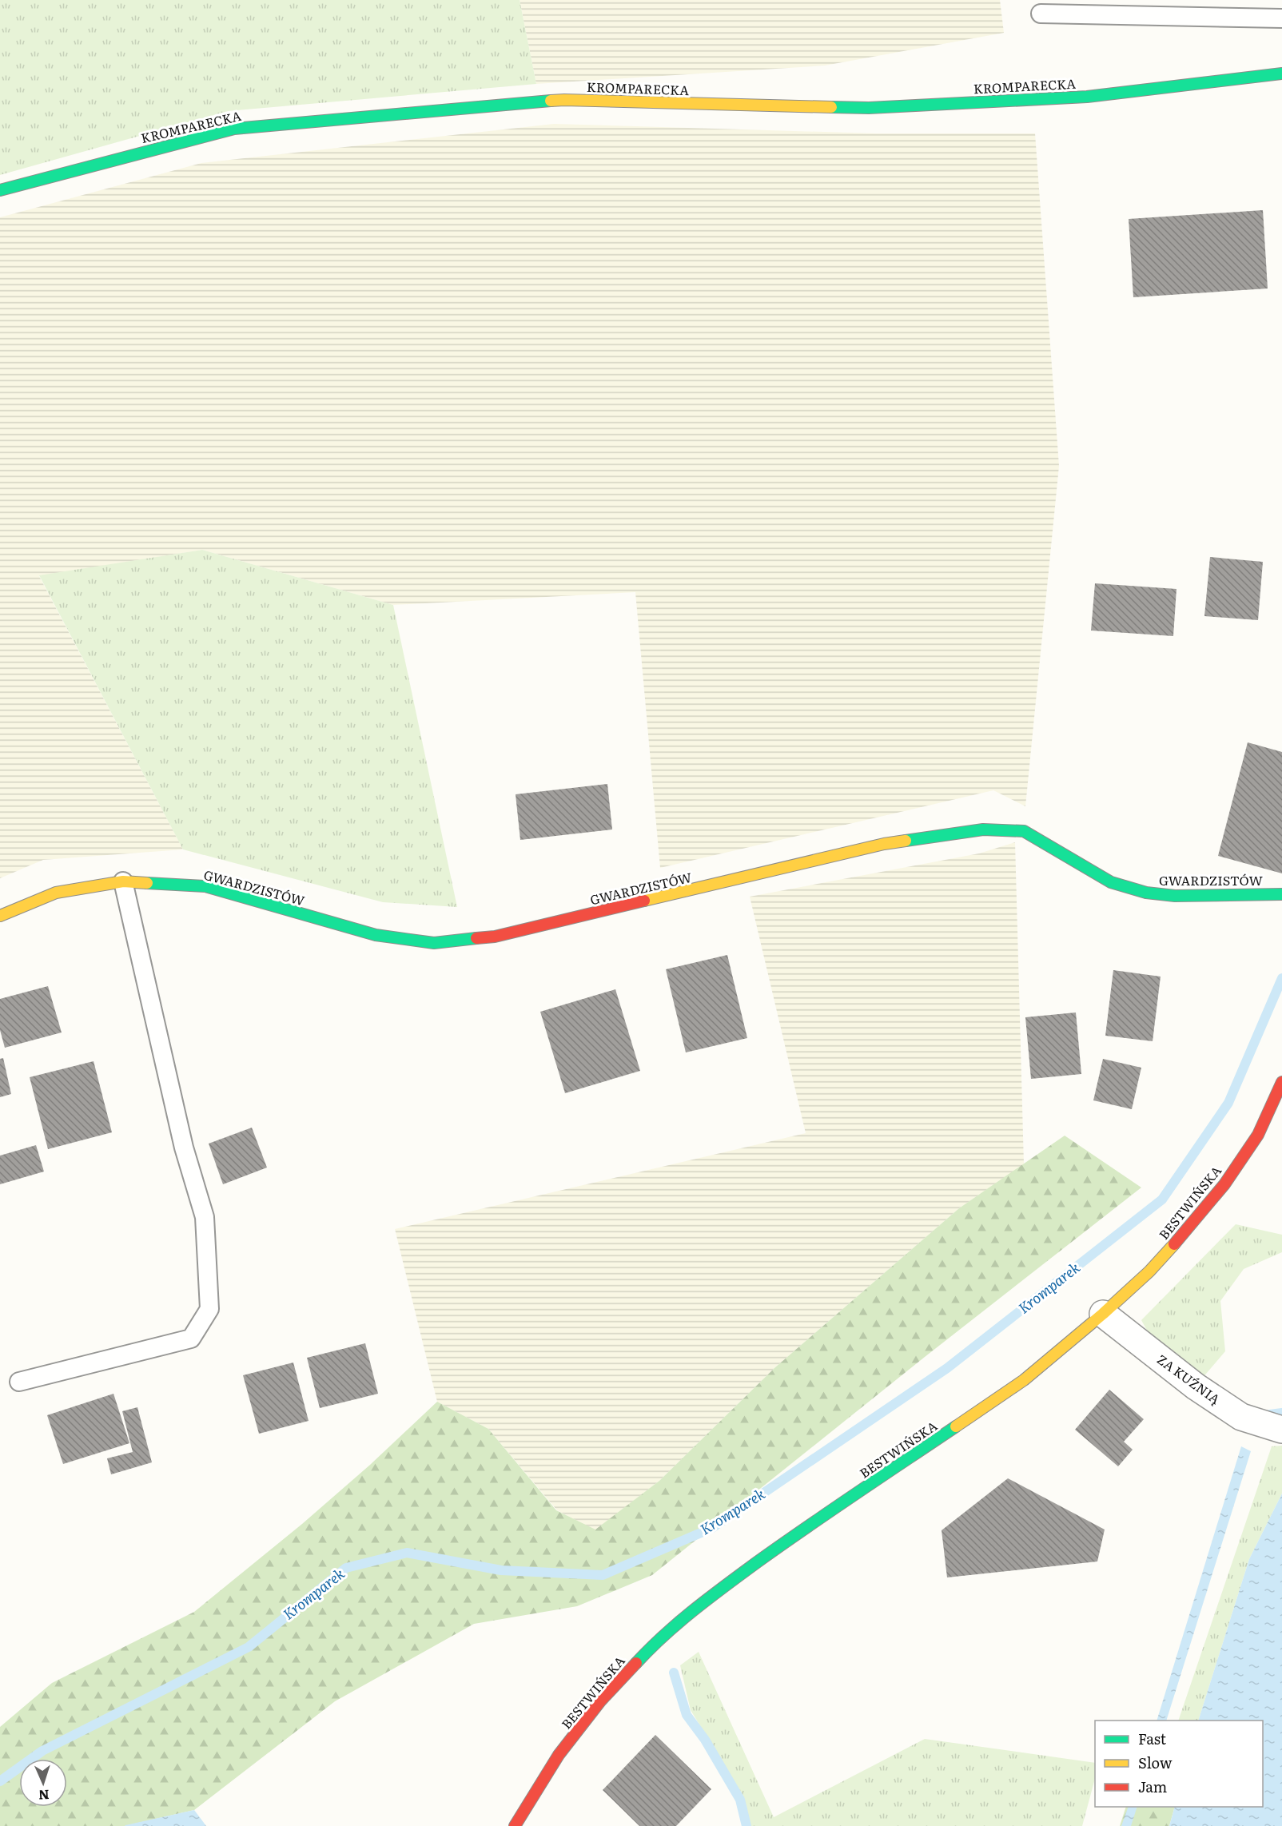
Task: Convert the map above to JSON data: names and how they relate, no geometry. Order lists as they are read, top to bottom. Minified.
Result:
{"streets":{"street":["KROMPARECKA","GWARDZISTÓW","BESTWIŃSKA","ZA KUŹNIĄ"]},"crossings":[["BESTWIŃSKA","ZA KUŹNIĄ"]],"water":["Kromparek"],"legend":["Fast","Slow","Jam"],"north":"bottom"}
